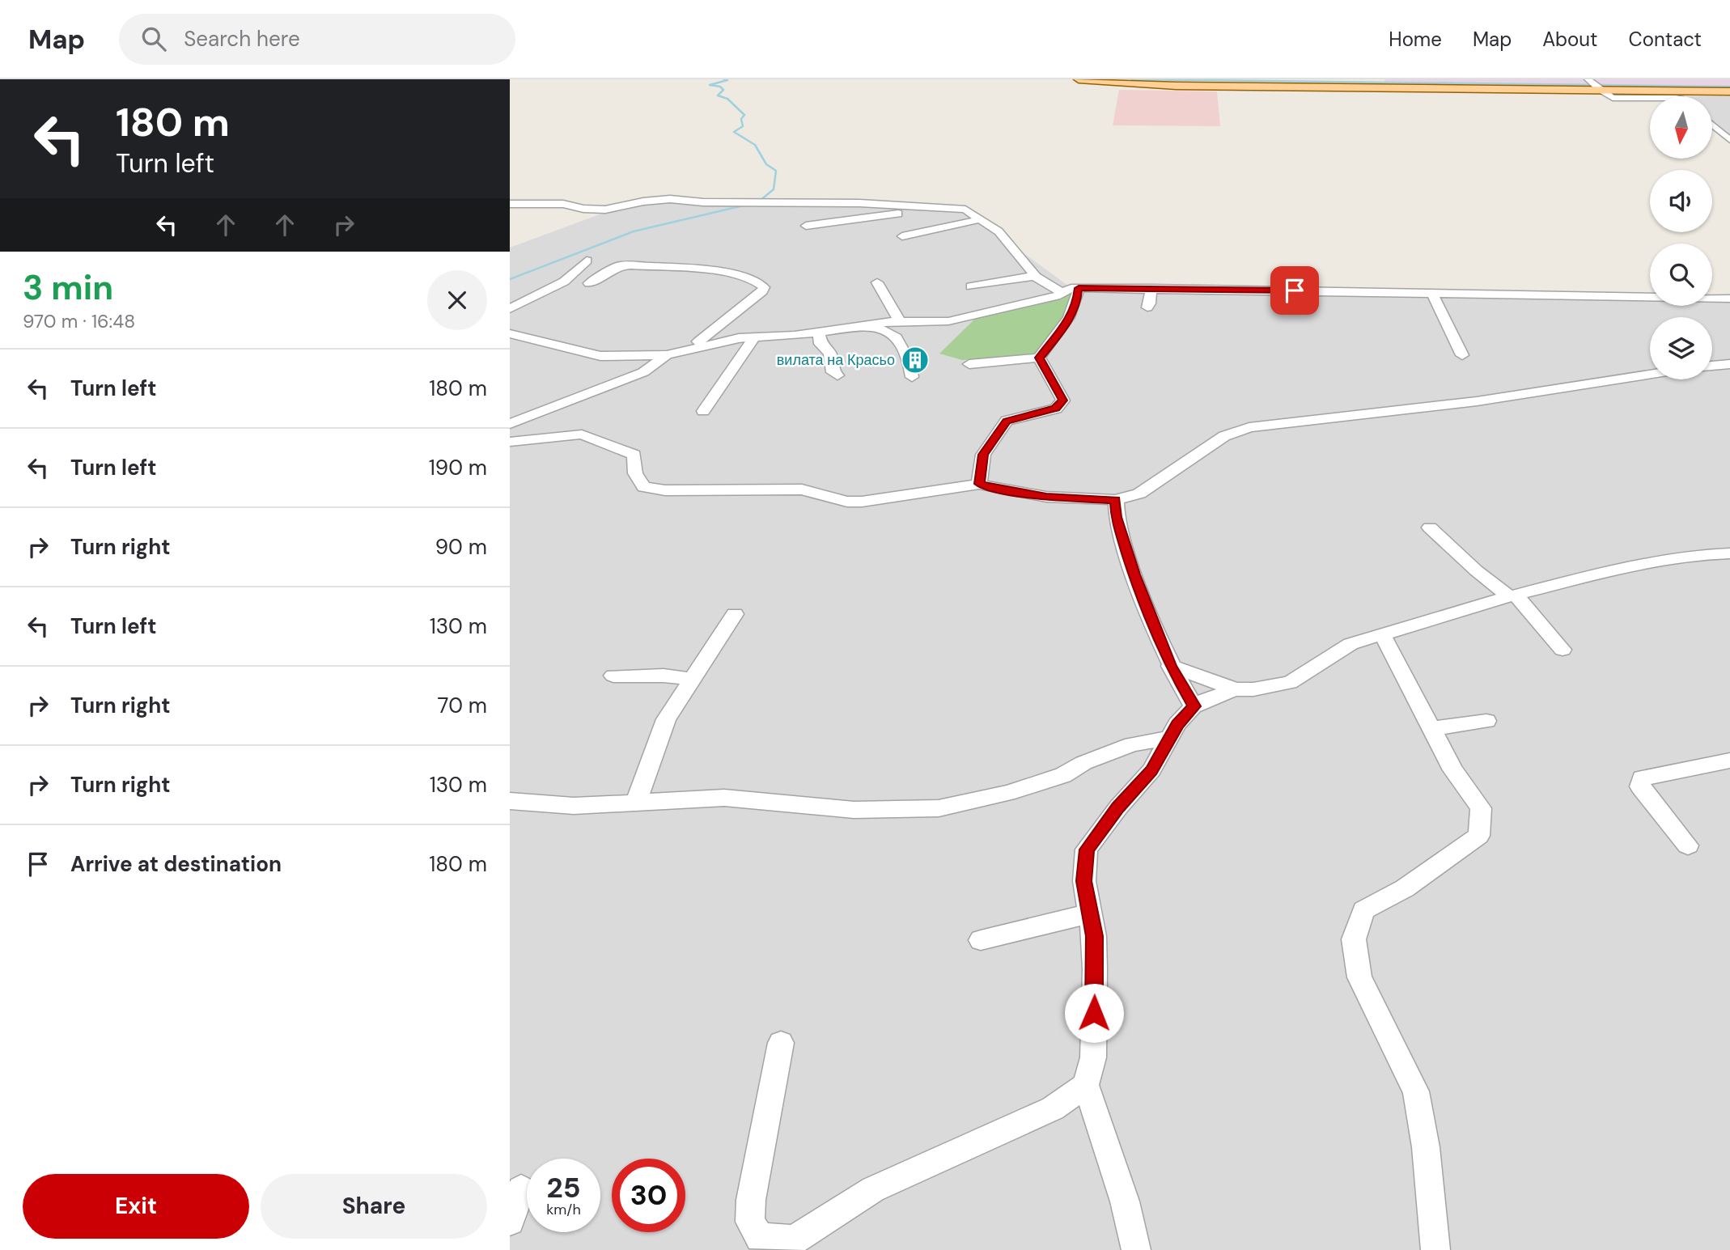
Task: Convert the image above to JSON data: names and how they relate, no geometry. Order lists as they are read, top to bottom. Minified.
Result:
{"places":{"building":["вилата на Красьо"]},"north":"bottom","page":{"header":"Map","search":"Search here","nav":["Home","Map","About","Contact"],"turn":["180 m","Turn left"],"heading":["3 min","970 m · 16:48"],"list":[{"name":"Turn left","value":"180 m"},{"name":"Turn left","value":"190 m"},{"name":"Turn right","value":"90 m"},{"name":"Turn left","value":"130 m"},{"name":"Turn right","value":"70 m"},{"name":"Turn right","value":"130 m"},{"name":"Arrive at destination","value":"180 m"}],"speed":"25 km/h","limit":"30","buttons":["Exit","Share"]}}
